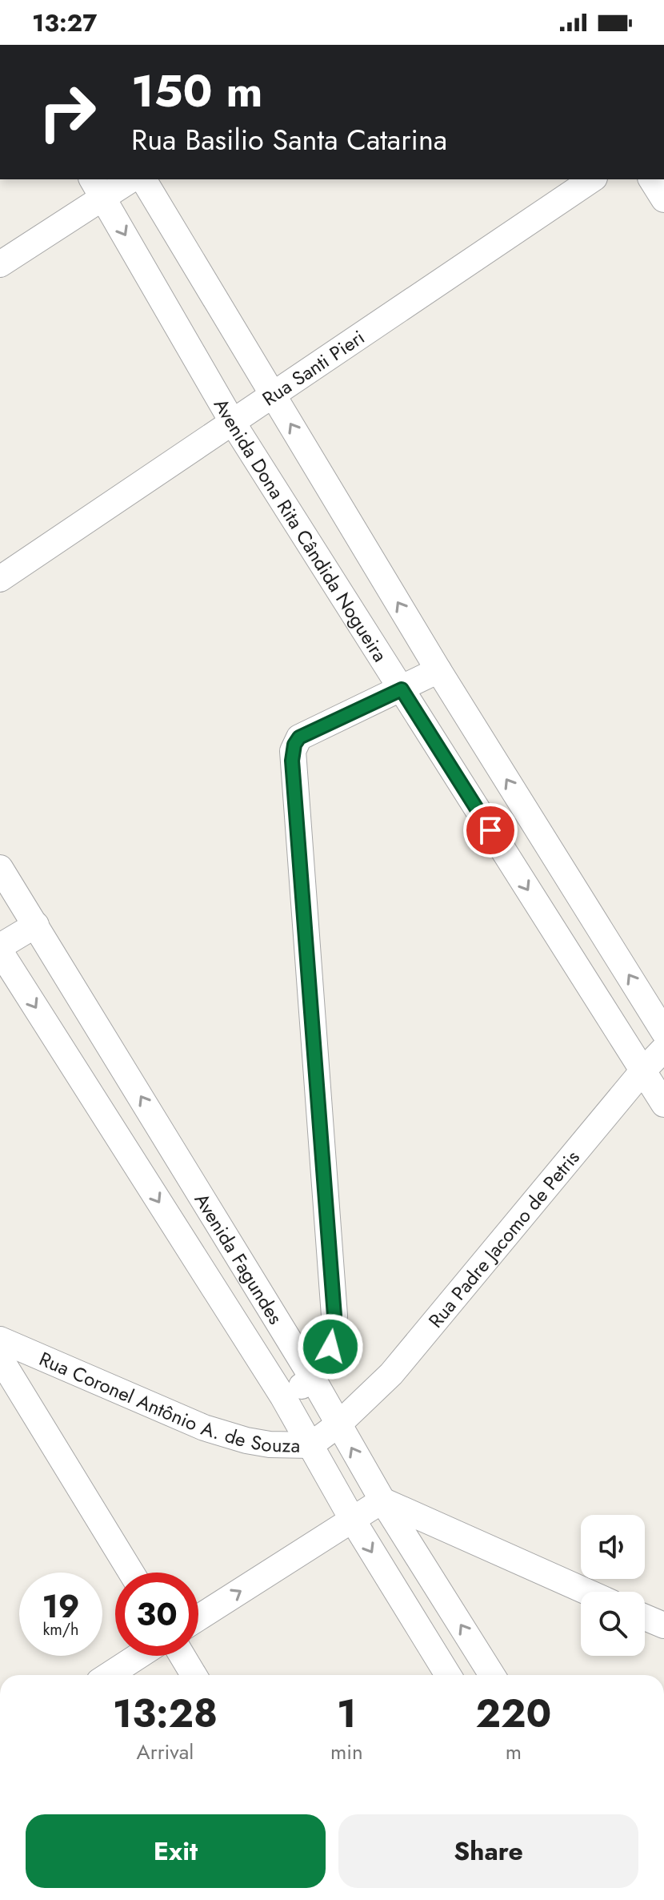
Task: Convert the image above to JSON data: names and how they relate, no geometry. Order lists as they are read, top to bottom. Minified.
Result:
{"streets":{"street":["Rua Santi Pieri","Avenida Dona Rita Cândida Nogueira","Rua Padre Jacomo de Petris","Avenida Fagundes","Rua Coronel Antônio A. de Souza"]},"crossings":[["Rua Santi Pieri","Avenida Dona Rita Cândida Nogueira"],["Avenida Dona Rita Cândida Nogueira","Rua Padre Jacomo de Petris"],["Rua Padre Jacomo de Petris","Avenida Fagundes"],["Rua Padre Jacomo de Petris","Rua Coronel Antônio A. de Souza"],["Avenida Fagundes","Rua Coronel Antônio A. de Souza"]],"page":{"status":"13:27","turn":["150 m","Rua Basilio Santa Catarina"],"speed":"19 km/h","limit":"30","eta":["13:28","Arrival","1","min","220","m"],"buttons":["Exit","Share"]}}
